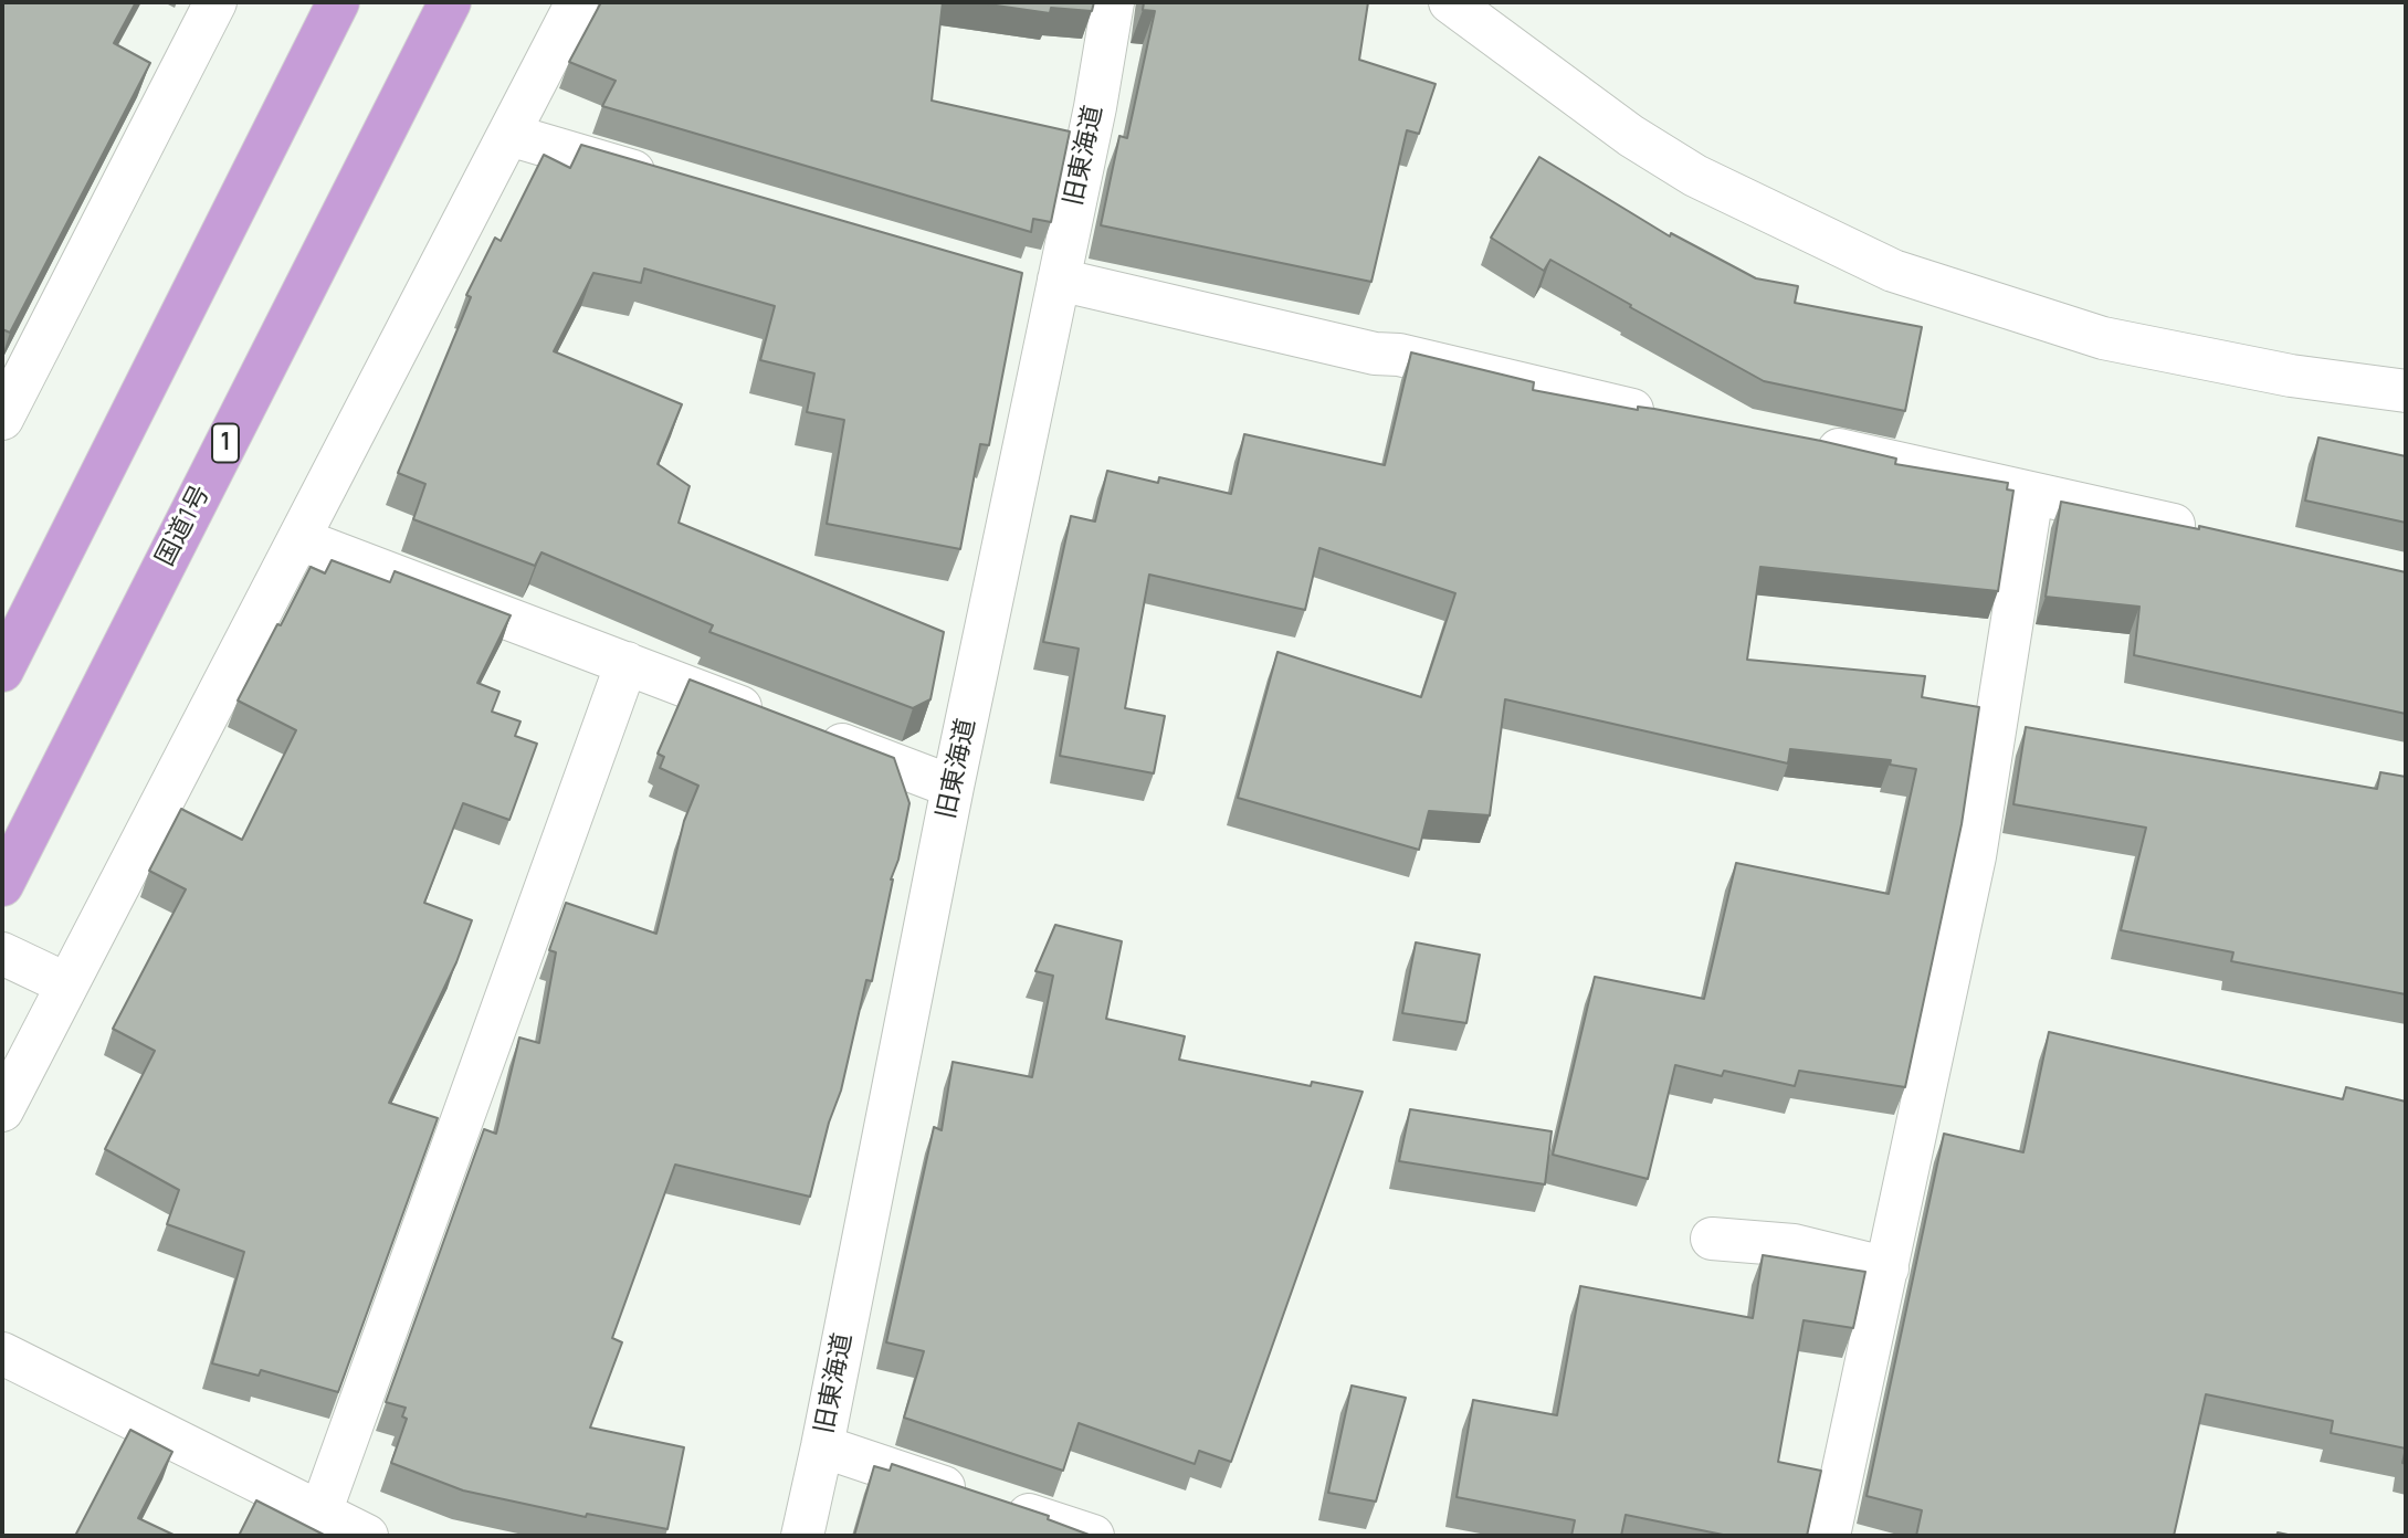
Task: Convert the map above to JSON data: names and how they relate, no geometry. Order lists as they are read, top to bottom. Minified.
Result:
{"streets":{"highway":["1","国道1号"],"street":["旧東海道"]}}
